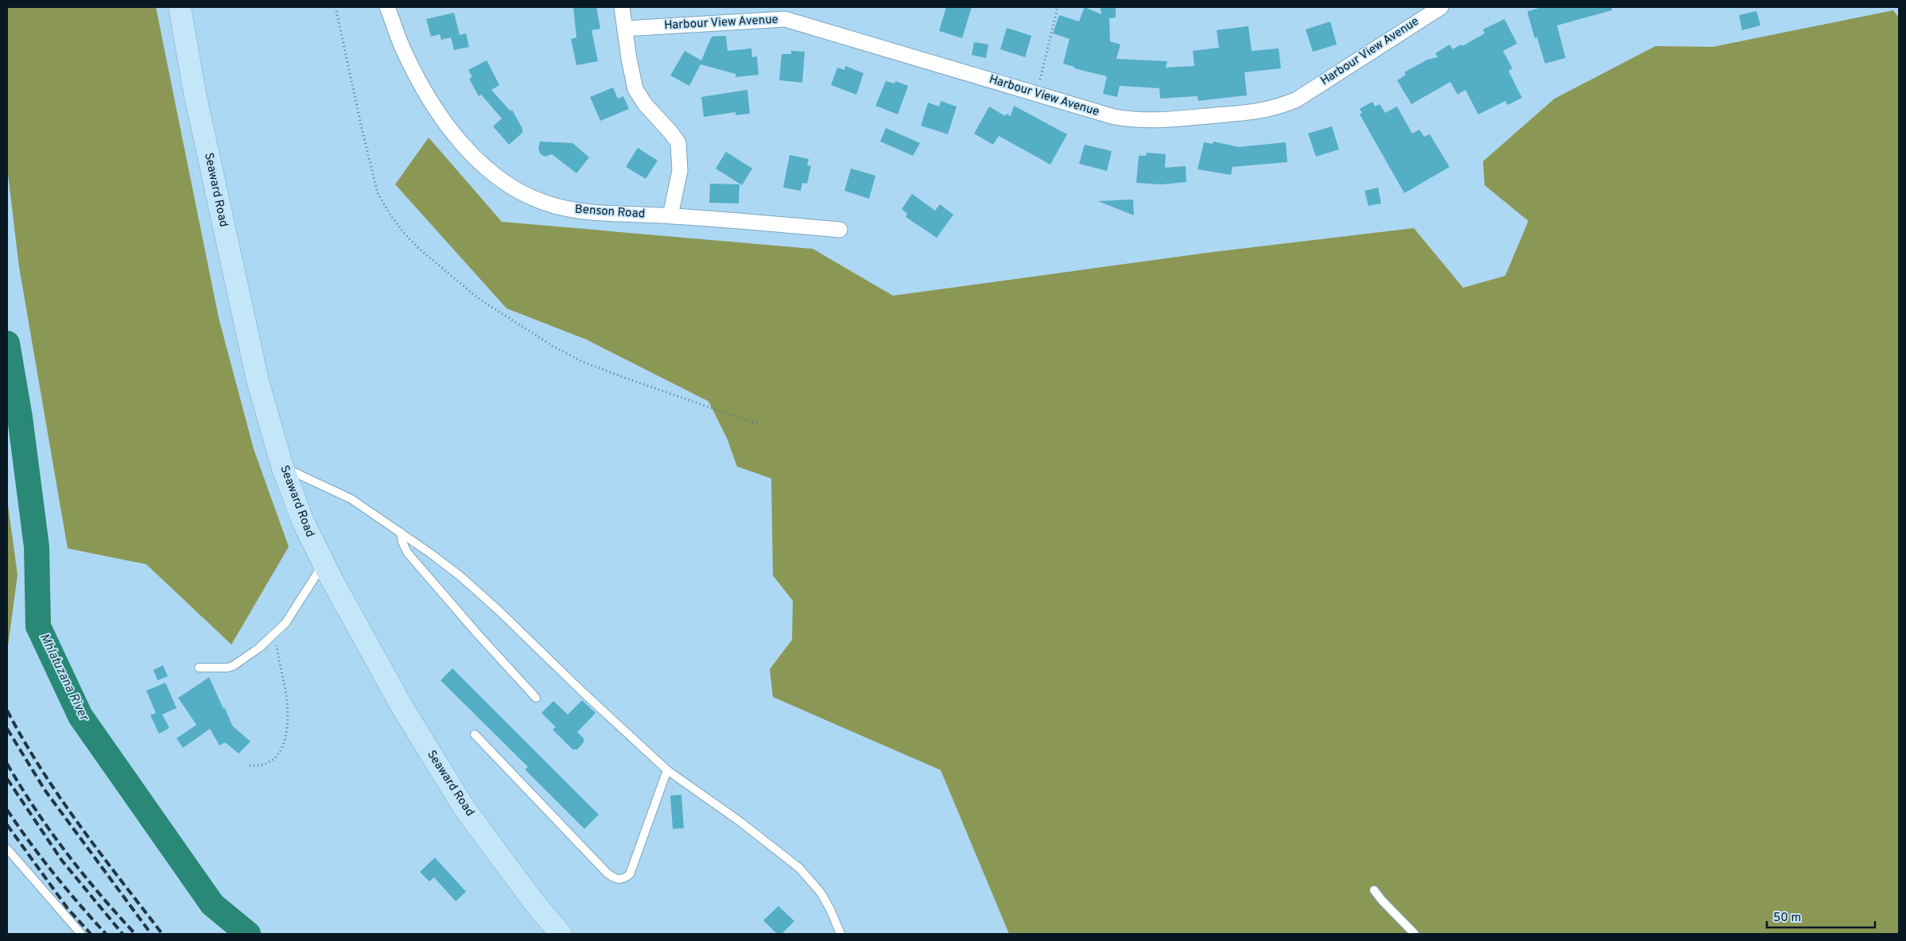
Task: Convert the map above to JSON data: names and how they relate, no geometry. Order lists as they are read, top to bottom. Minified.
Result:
{"streets":{"street":["Harbour View Avenue","Seaward Road","Benson Road"]},"water":["Mhlatuzana River"],"scale_bar":"50 m"}
